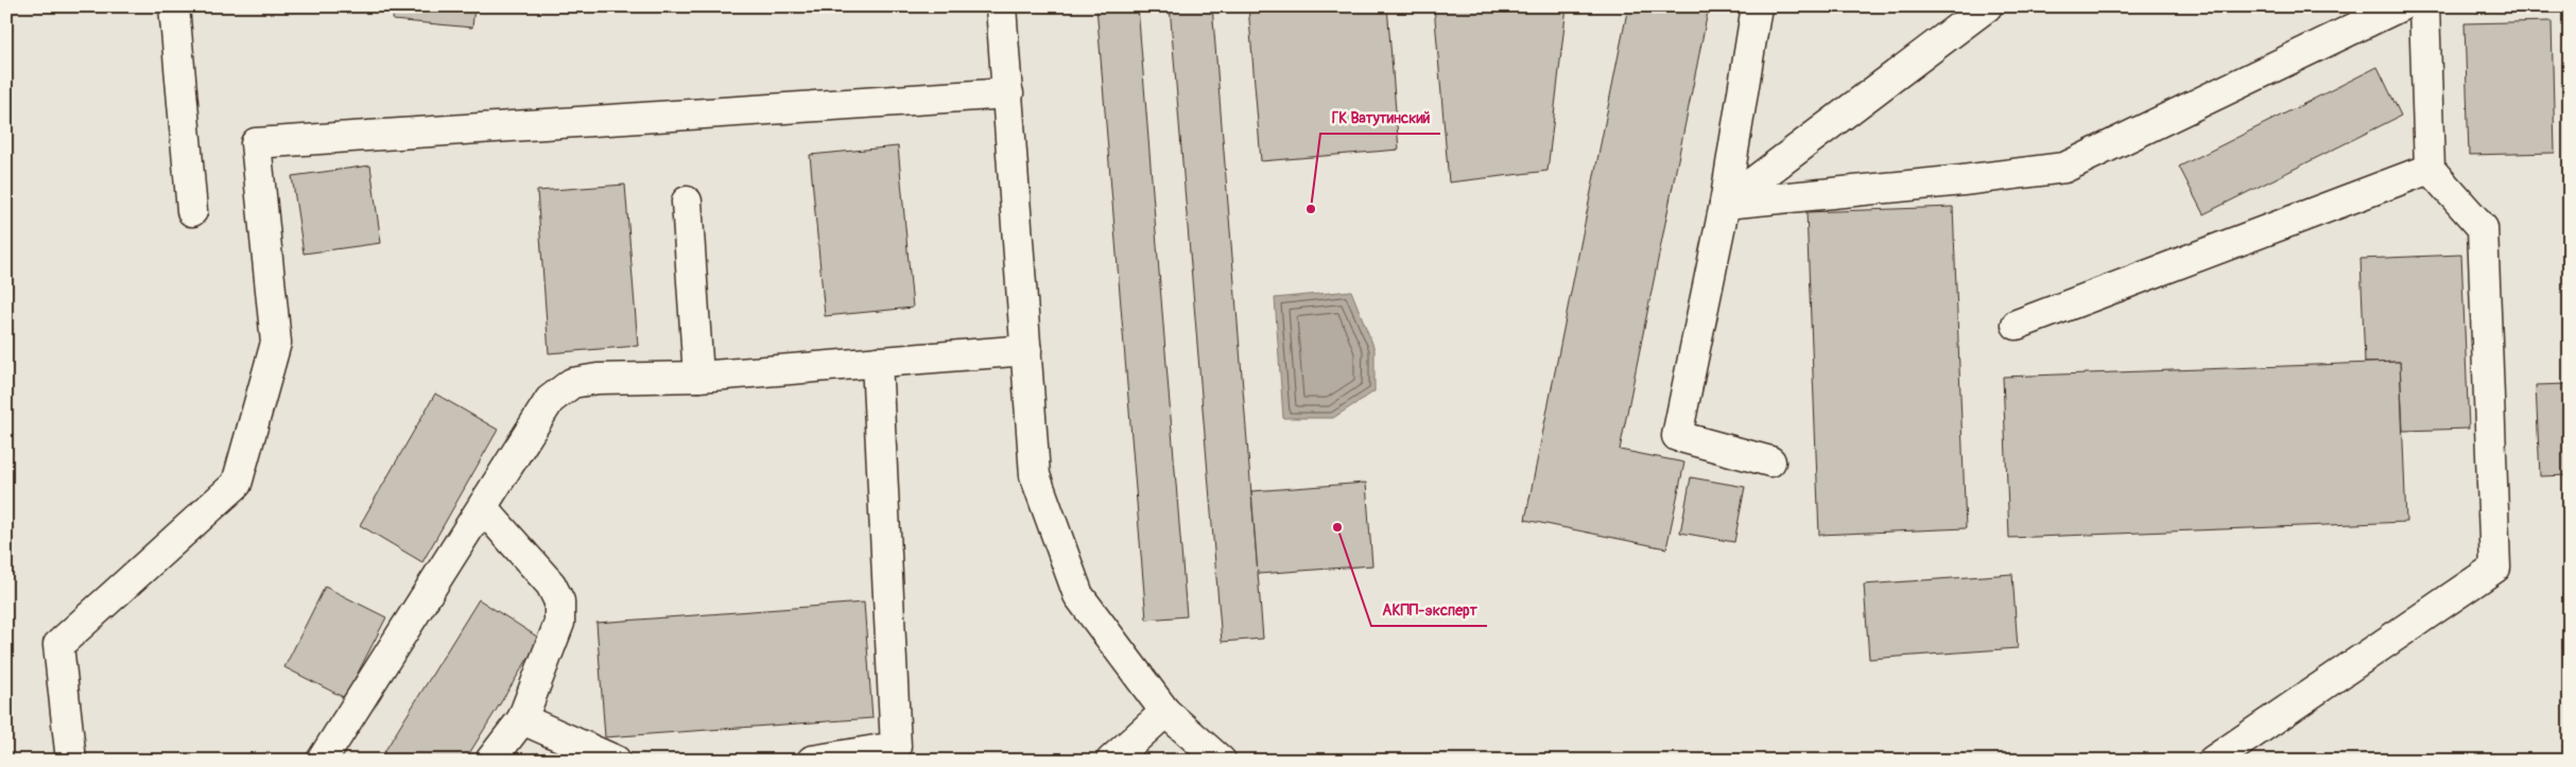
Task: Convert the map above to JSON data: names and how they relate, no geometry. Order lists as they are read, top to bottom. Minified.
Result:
{"places":["ГК Ватутинский","АКПП-эксперт"]}
